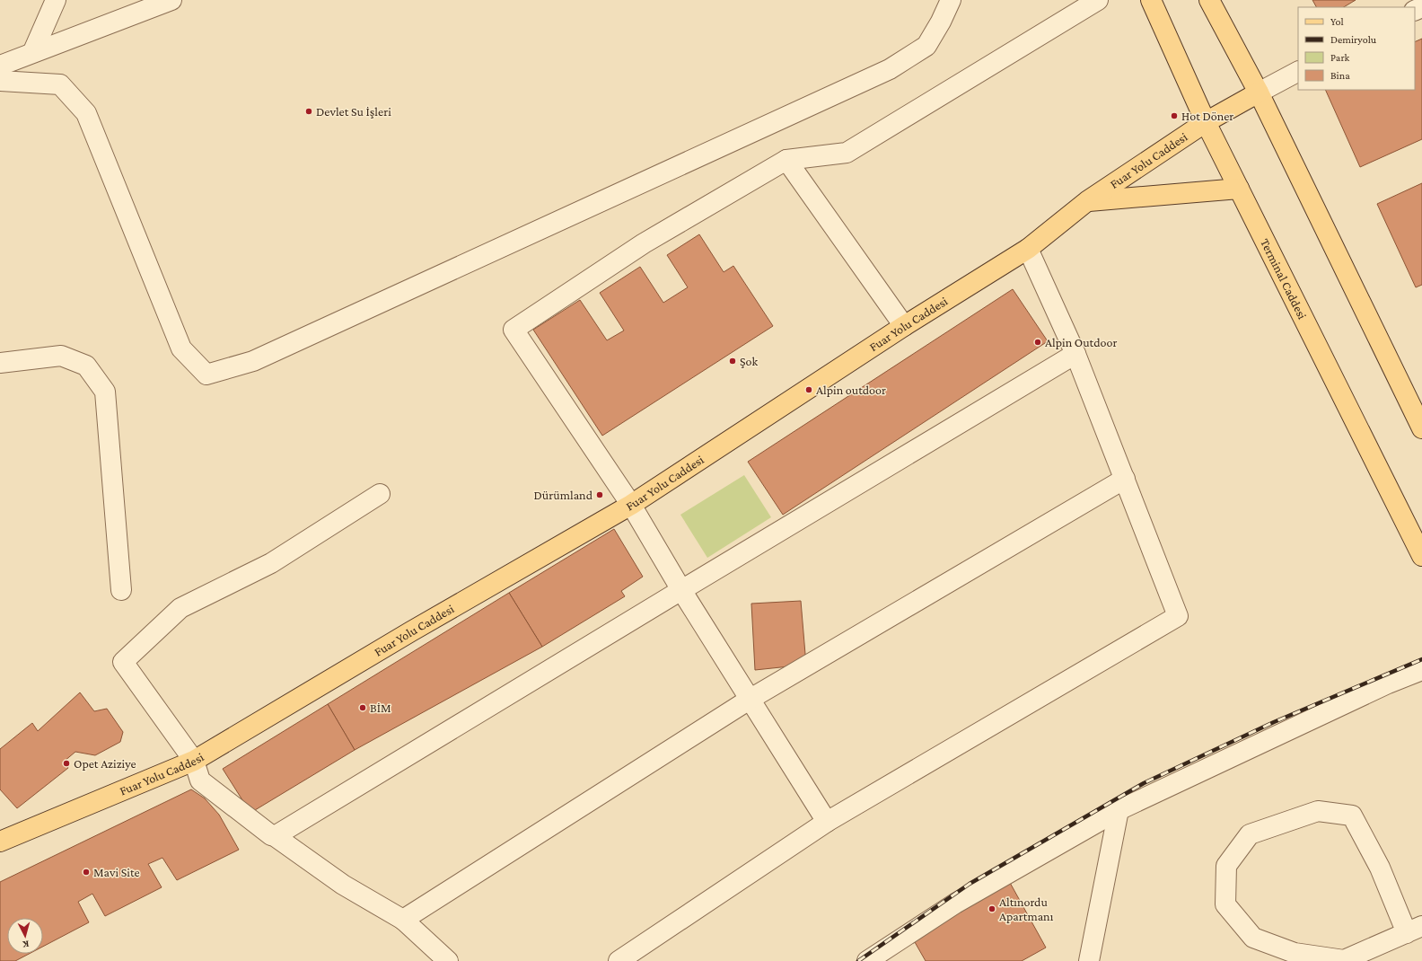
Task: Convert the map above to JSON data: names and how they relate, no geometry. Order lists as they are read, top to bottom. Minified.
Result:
{"streets":{"main road":["Fuar Yolu Caddesi","Terminal Caddesi"]},"crossings":[["Fuar Yolu Caddesi","Terminal Caddesi"]],"places":["Devlet Su İşleri","Hot Döner","Alpin Outdoor","Şok","Alpin outdoor","Dürümland","BİM","Opet Aziziye","Mavi Site","Altınordu Apartmanı"],"legend":["Yol","Demiryolu","Park","Bina"],"north":"bottom"}
